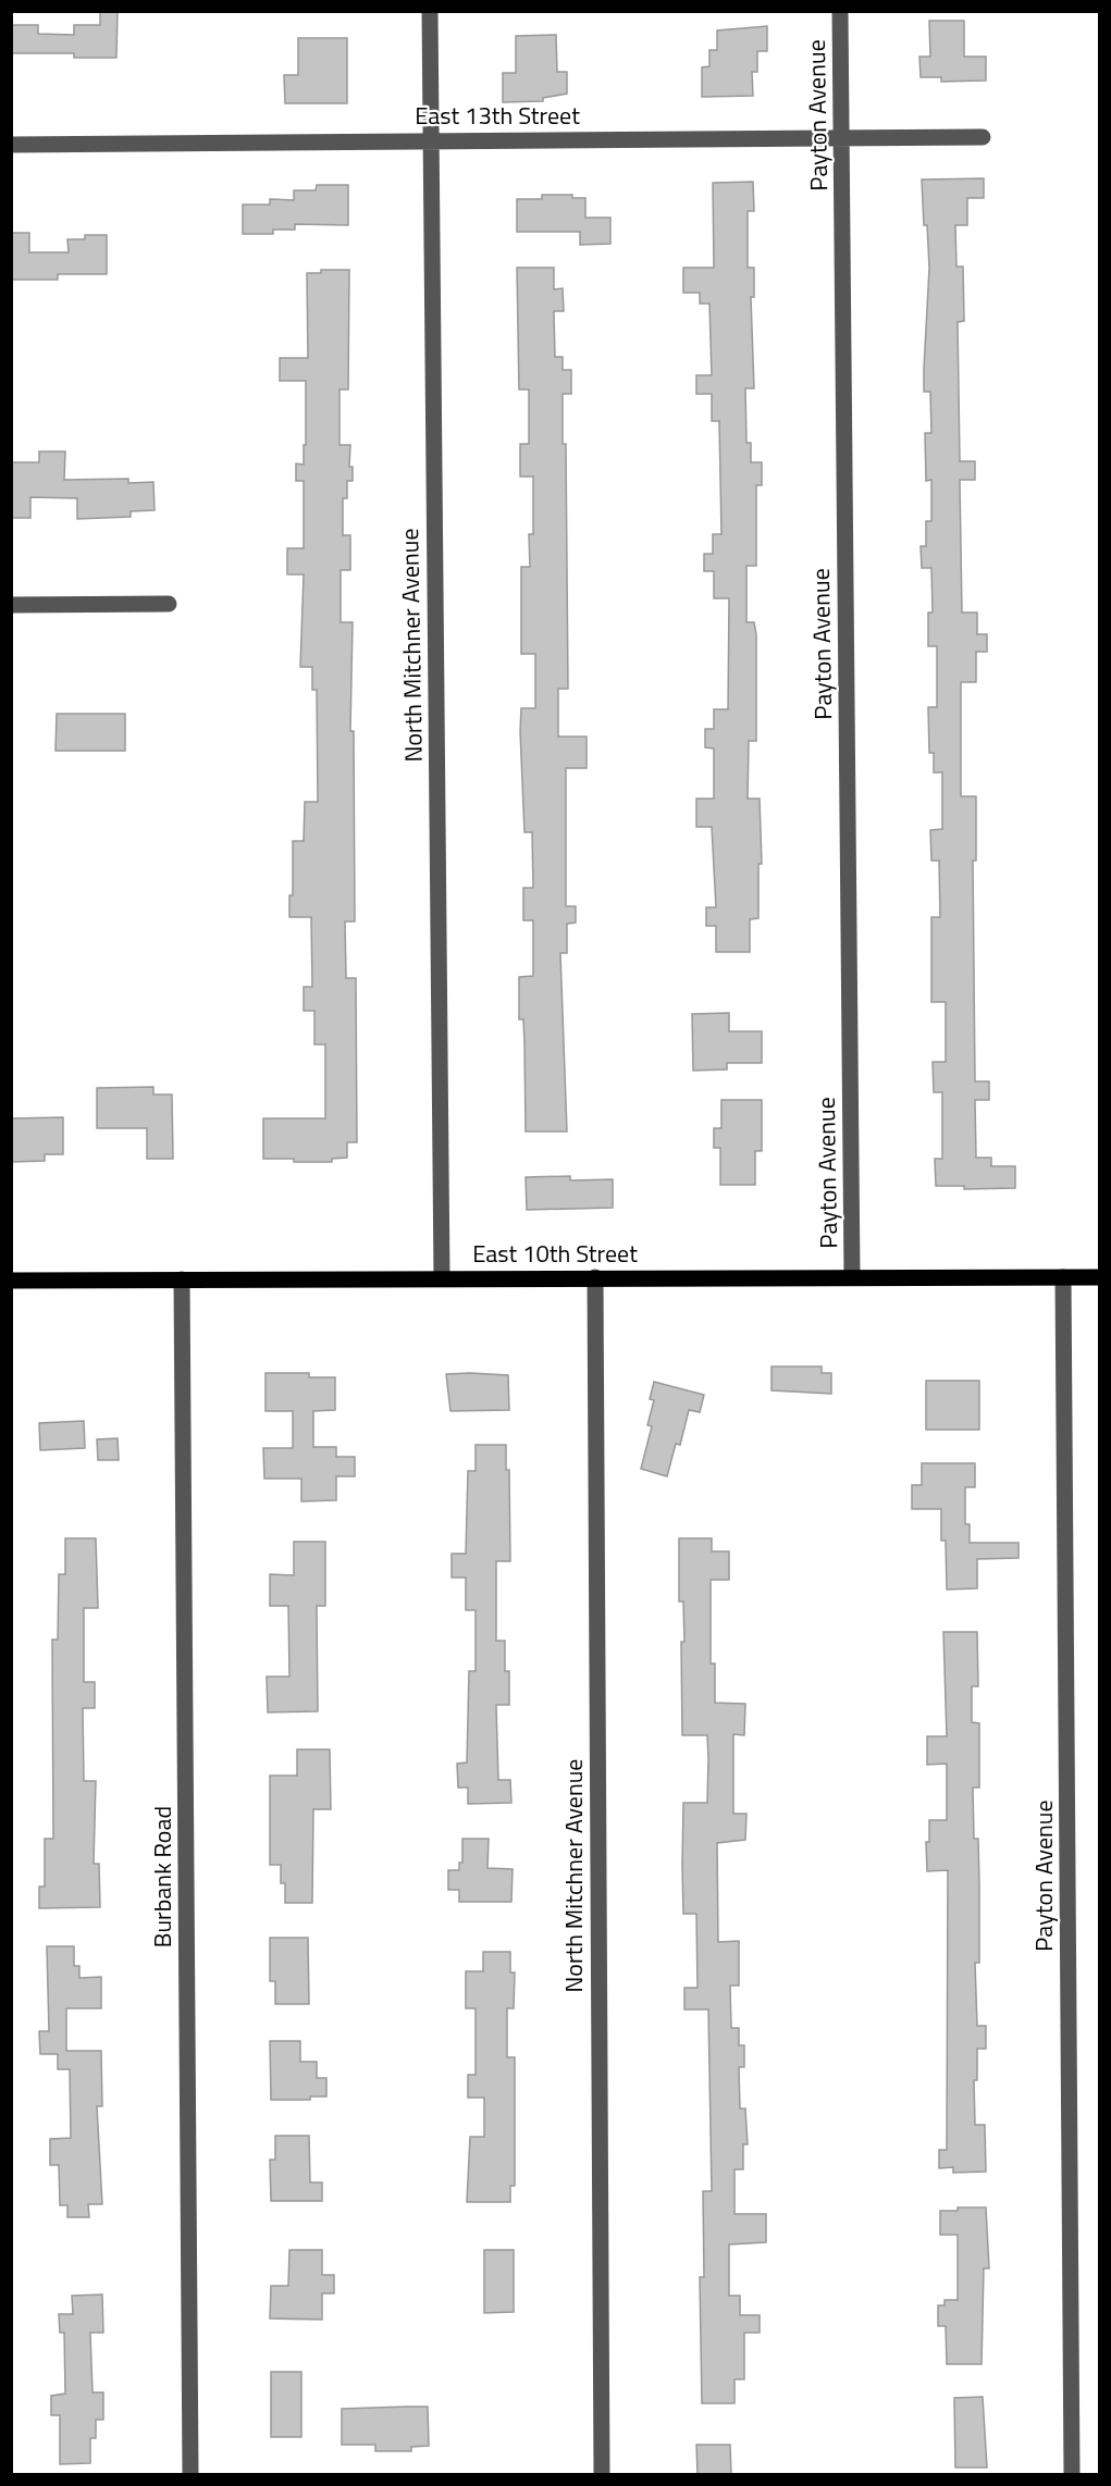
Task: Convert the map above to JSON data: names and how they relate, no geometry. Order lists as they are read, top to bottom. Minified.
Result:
{"streets":{"main road":["East 10th Street"],"street":["East 13th Street","Payton Avenue","North Mitchner Avenue","Burbank Road"]},"crossings":[["East 13th Street","Payton Avenue"],["East 13th Street","North Mitchner Avenue"],["Payton Avenue","East 10th Street"],["North Mitchner Avenue","East 10th Street"],["East 10th Street","Burbank Road"]]}
